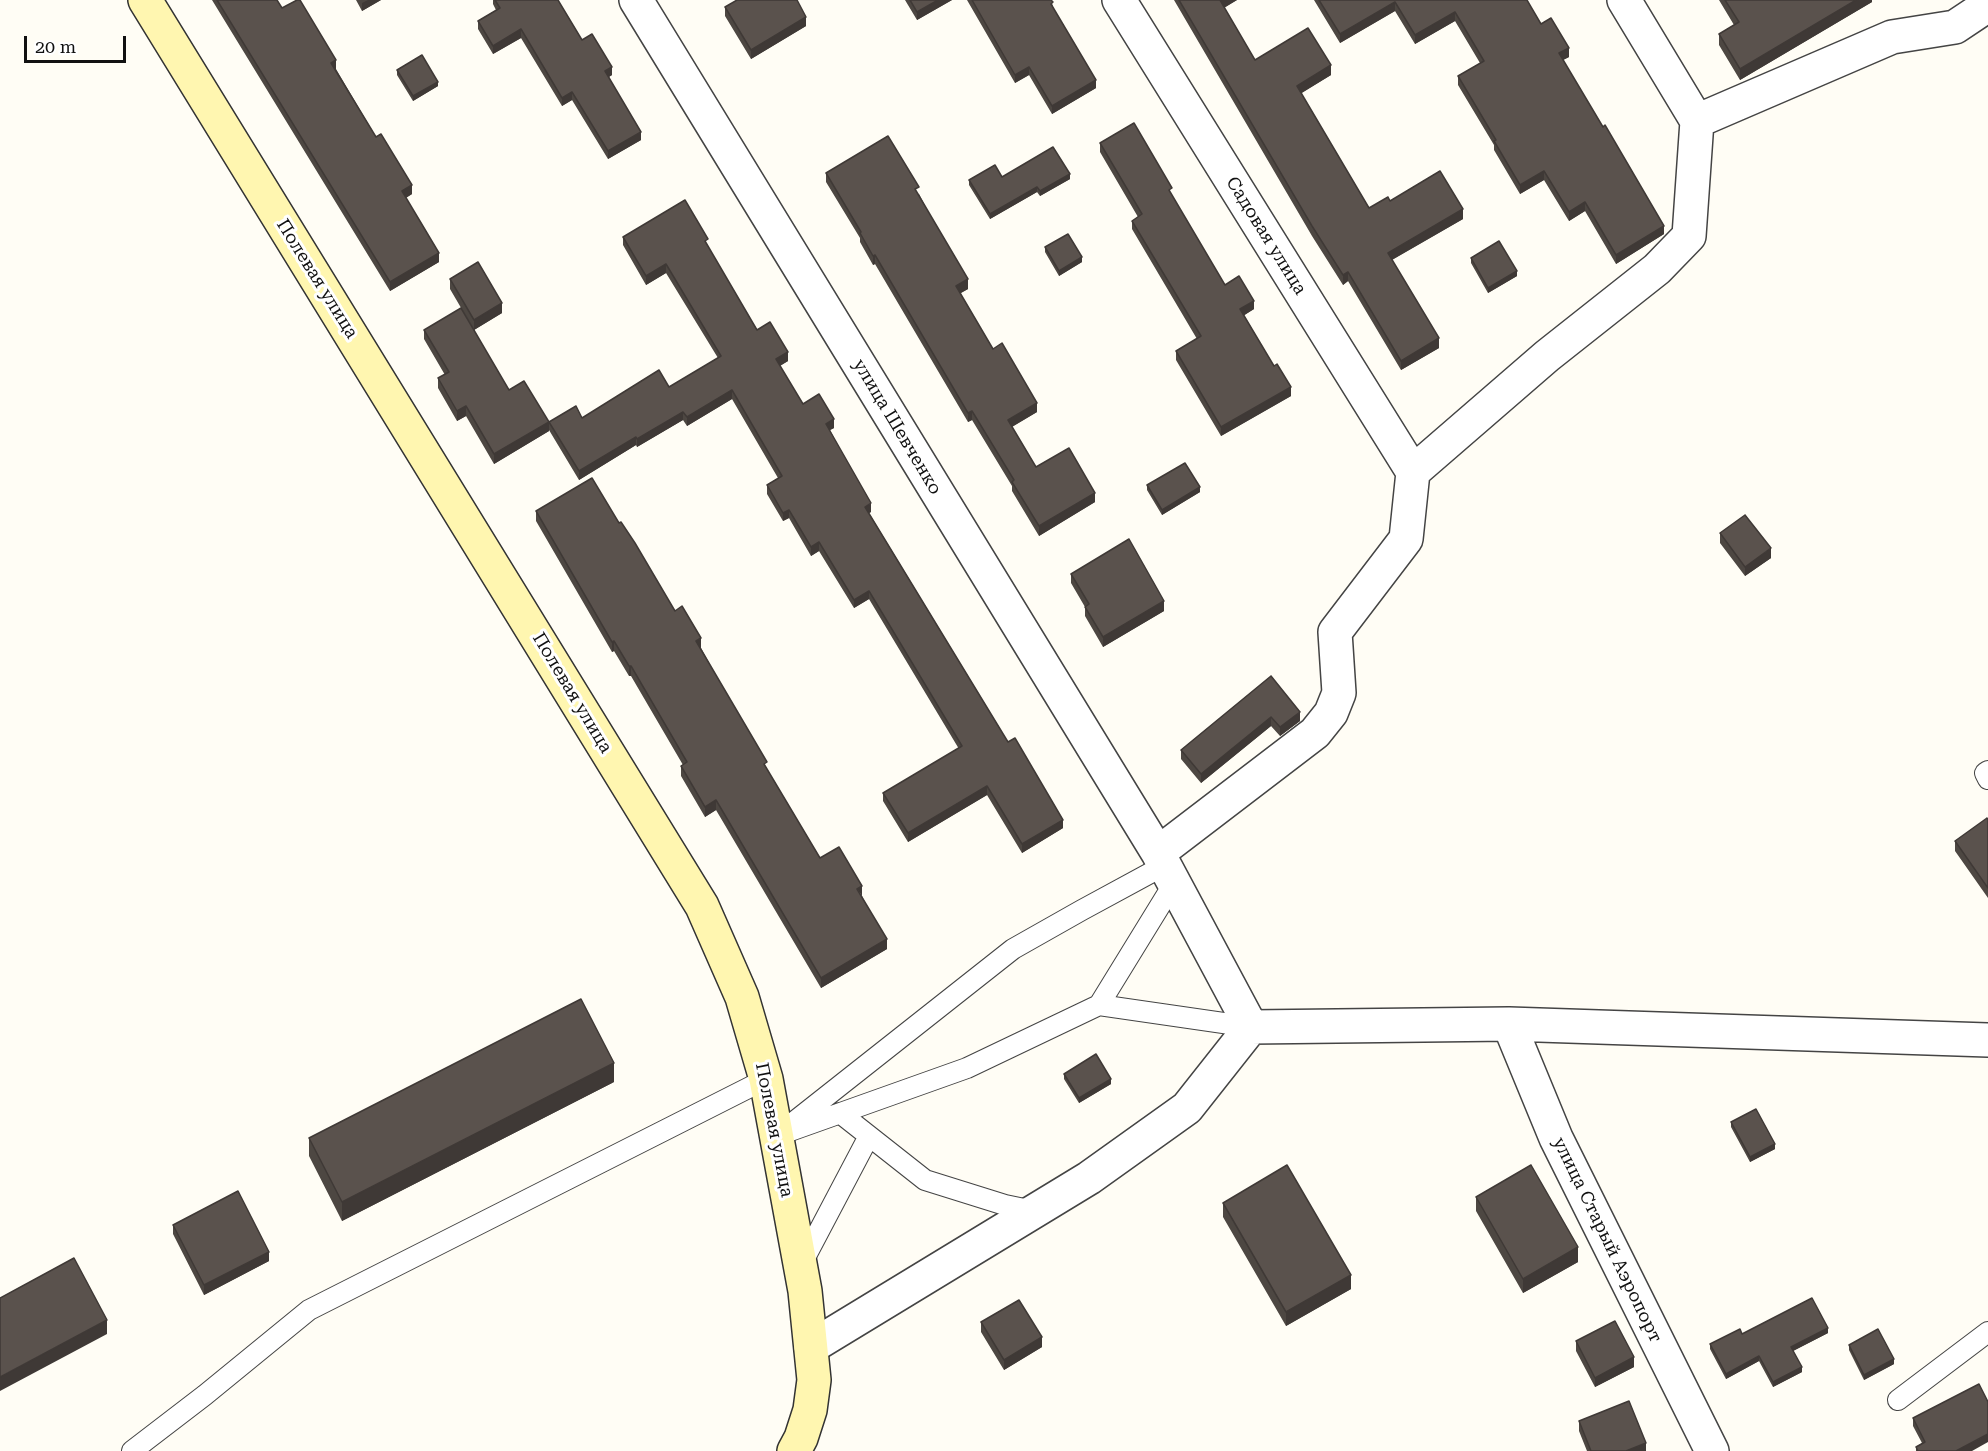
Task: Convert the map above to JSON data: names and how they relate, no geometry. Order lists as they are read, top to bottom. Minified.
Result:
{"streets":{"street":["Садовая улица","Полевая улица","улица Шевченко","улица Старый Аэропорт"]},"scale_bar":"20 m"}
